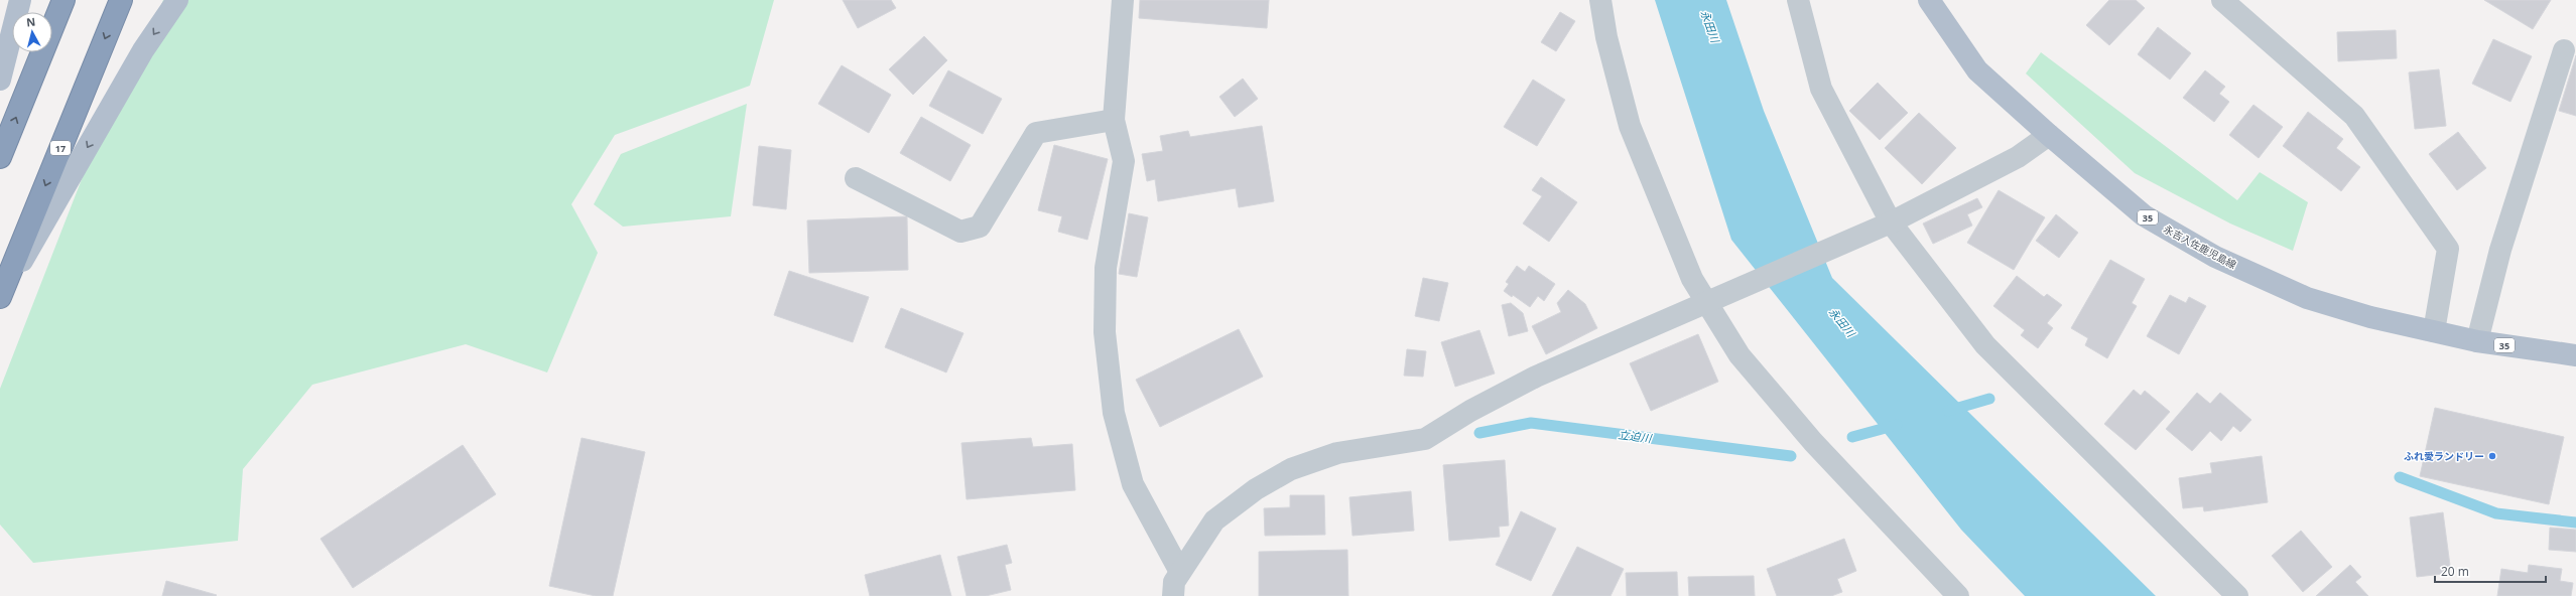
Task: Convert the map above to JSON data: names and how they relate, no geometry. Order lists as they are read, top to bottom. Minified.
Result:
{"streets":{"highway":["17"],"main road":["35","永吉入佐鹿児島線"]},"water":["永田川","立迫川"],"places":["ふれ愛ランドリー"],"scale_bar":"20 m","north":"top"}
